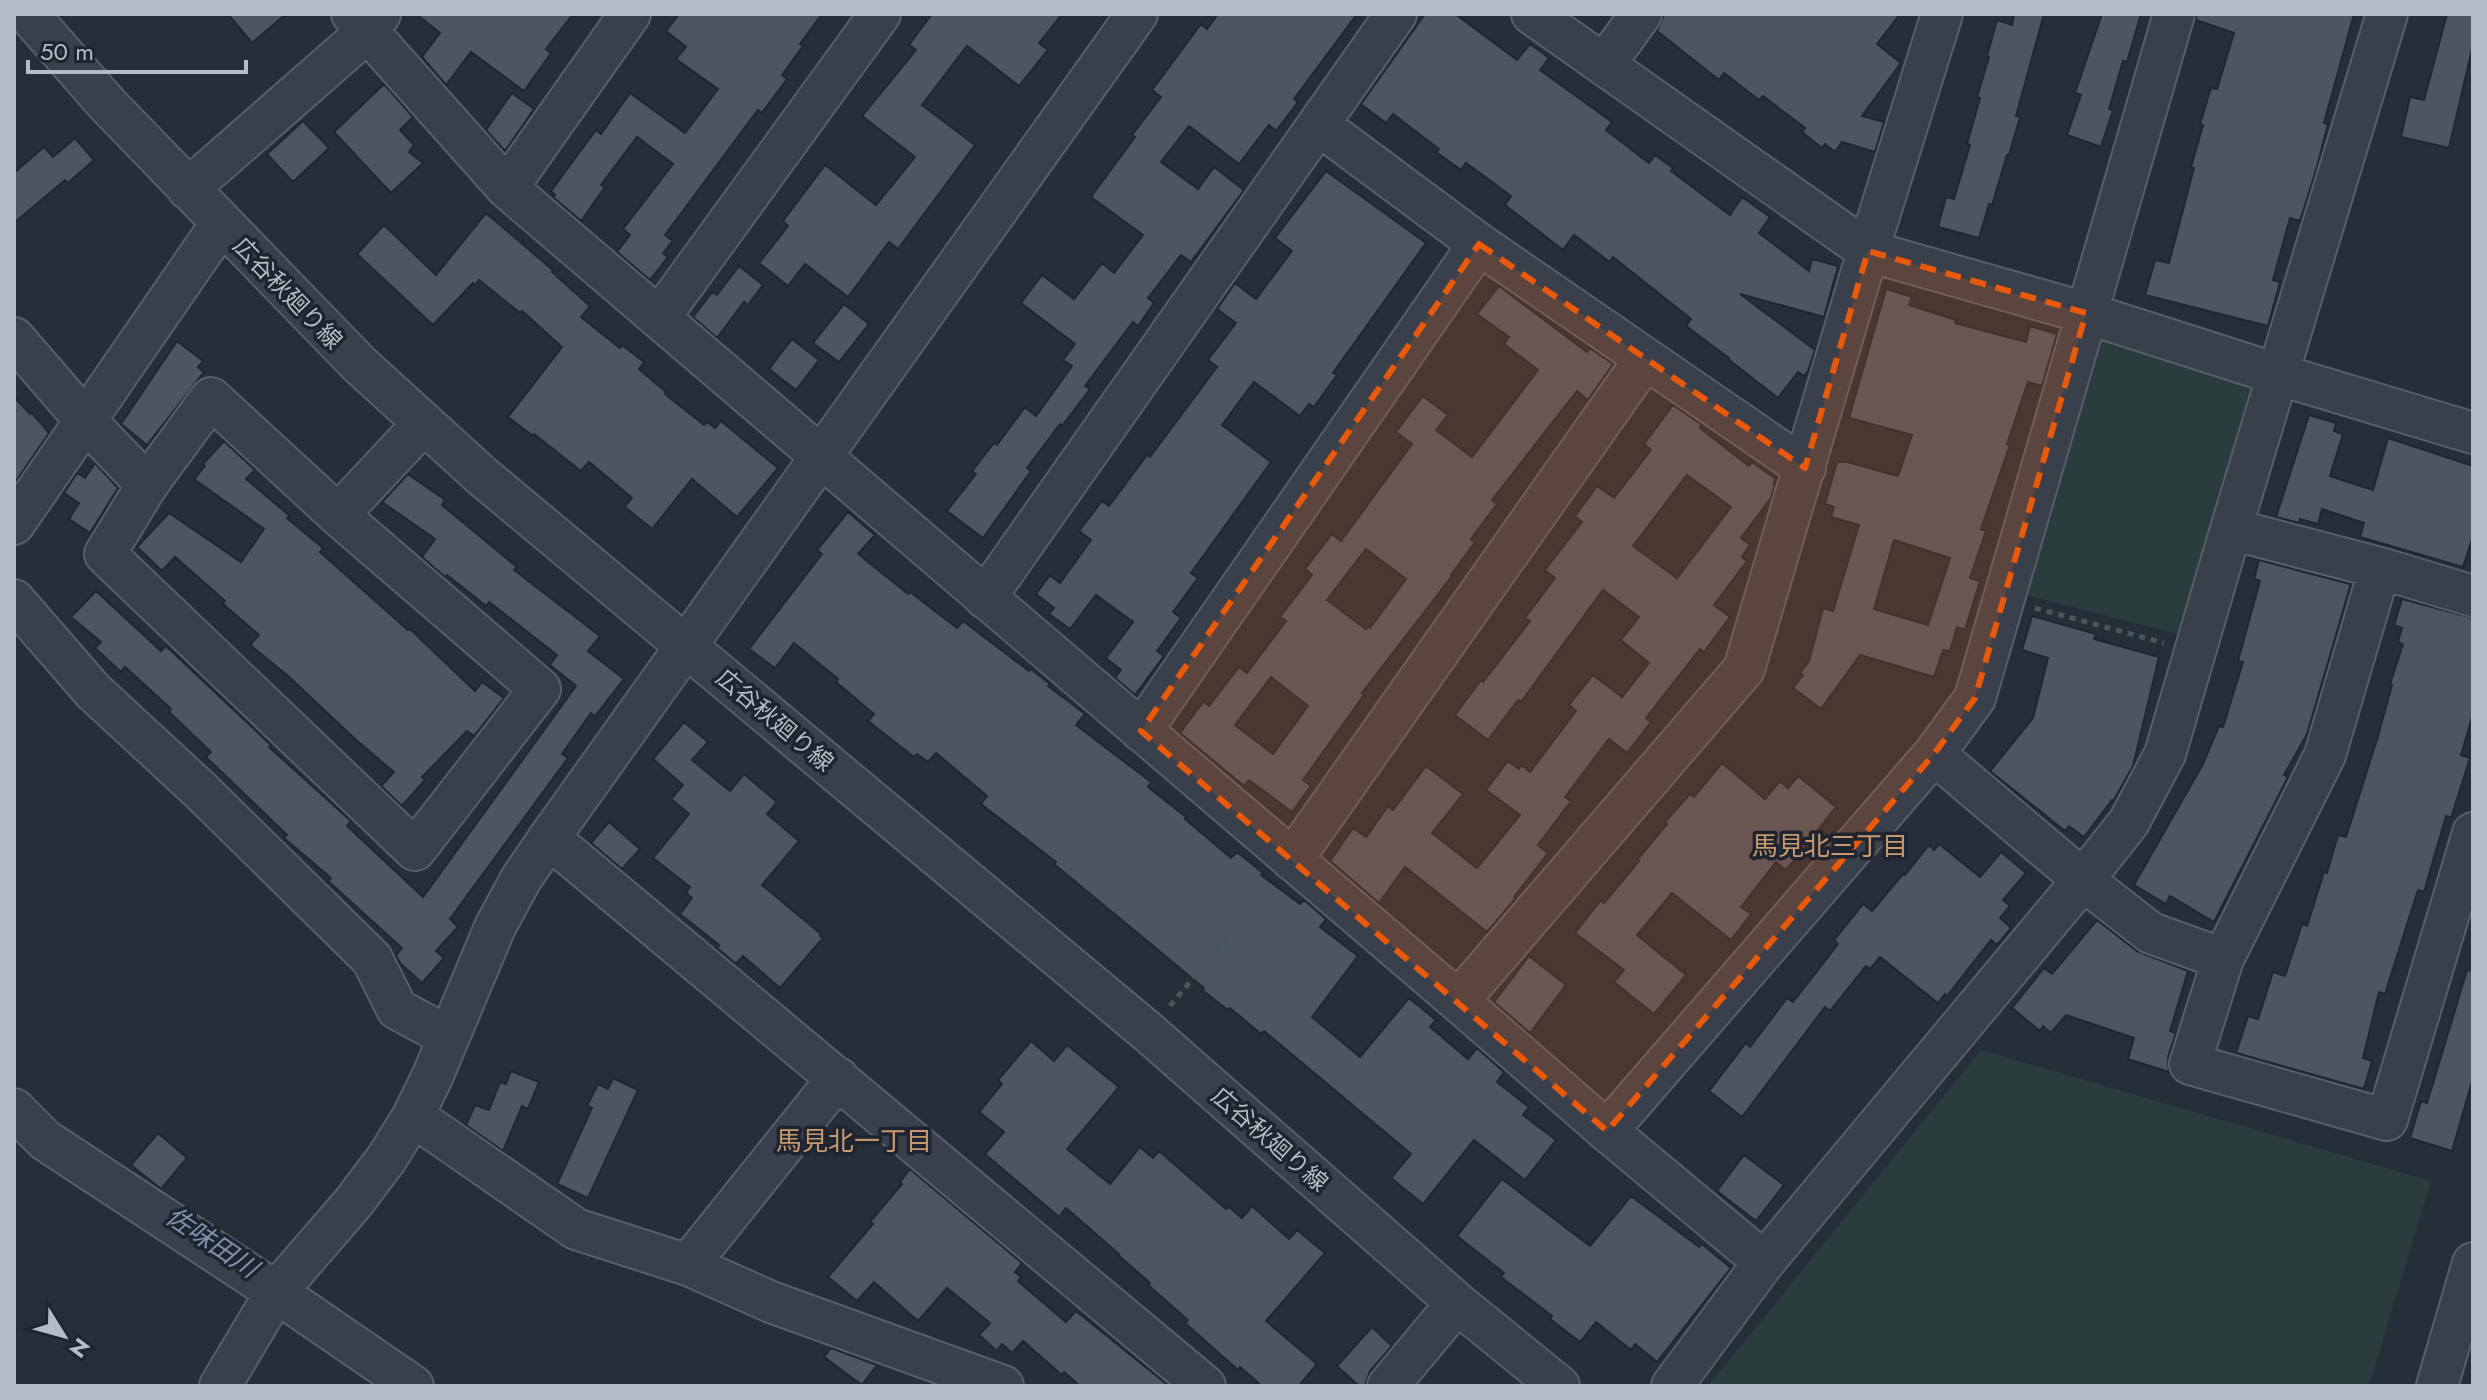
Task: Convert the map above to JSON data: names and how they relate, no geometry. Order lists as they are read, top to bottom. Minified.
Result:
{"streets":{"street":["広谷秋廻り線"]},"districts":["馬見北三丁目","馬見北一丁目"],"water":["佐味田川"],"scale_bar":"50 m","north":"bottom right"}
